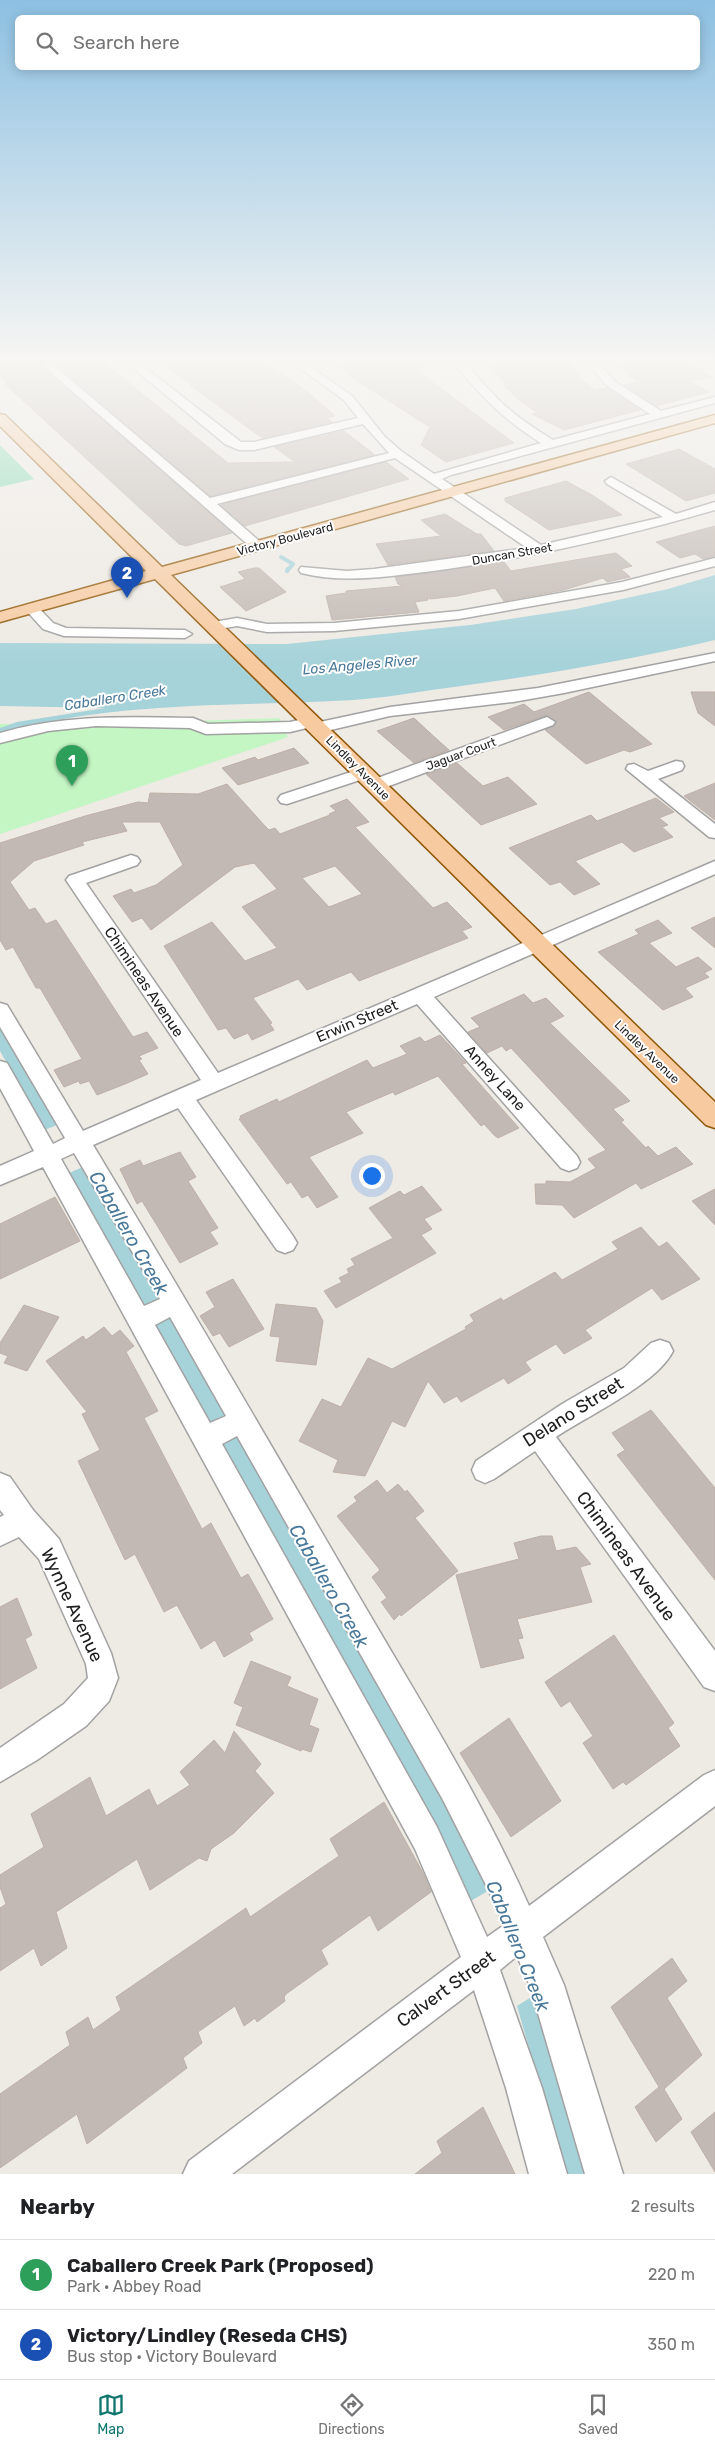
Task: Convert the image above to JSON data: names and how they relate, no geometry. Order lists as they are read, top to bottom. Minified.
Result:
{"streets":{"main road":["Victory Boulevard","Lindley Avenue"],"street":["Duncan Street","Jaguar Court","Chimineas Avenue","Erwin Street","Anney Lane","Delano Street","Wynne Avenue","Calvert Street"]},"crossings":[["Victory Boulevard","Lindley Avenue"],["Jaguar Court","Lindley Avenue"],["Lindley Avenue","Erwin Street"],["Chimineas Avenue","Erwin Street"],["Chimineas Avenue","Delano Street"],["Erwin Street","Anney Lane"]],"water":["Los Angeles River","Caballero Creek"],"page":{"search":"Search here","pins":["2","1"],"heading":["Nearby","2 results"],"list":[{"mark":"1","name":"Caballero Creek Park (Proposed)","note":"Park · Abbey Road","value":"220 m"},{"mark":"2","name":"Victory/Lindley (Reseda CHS)","note":"Bus stop · Victory Boulevard","value":"350 m"}],"nav":["Map","Directions","Saved"]}}
